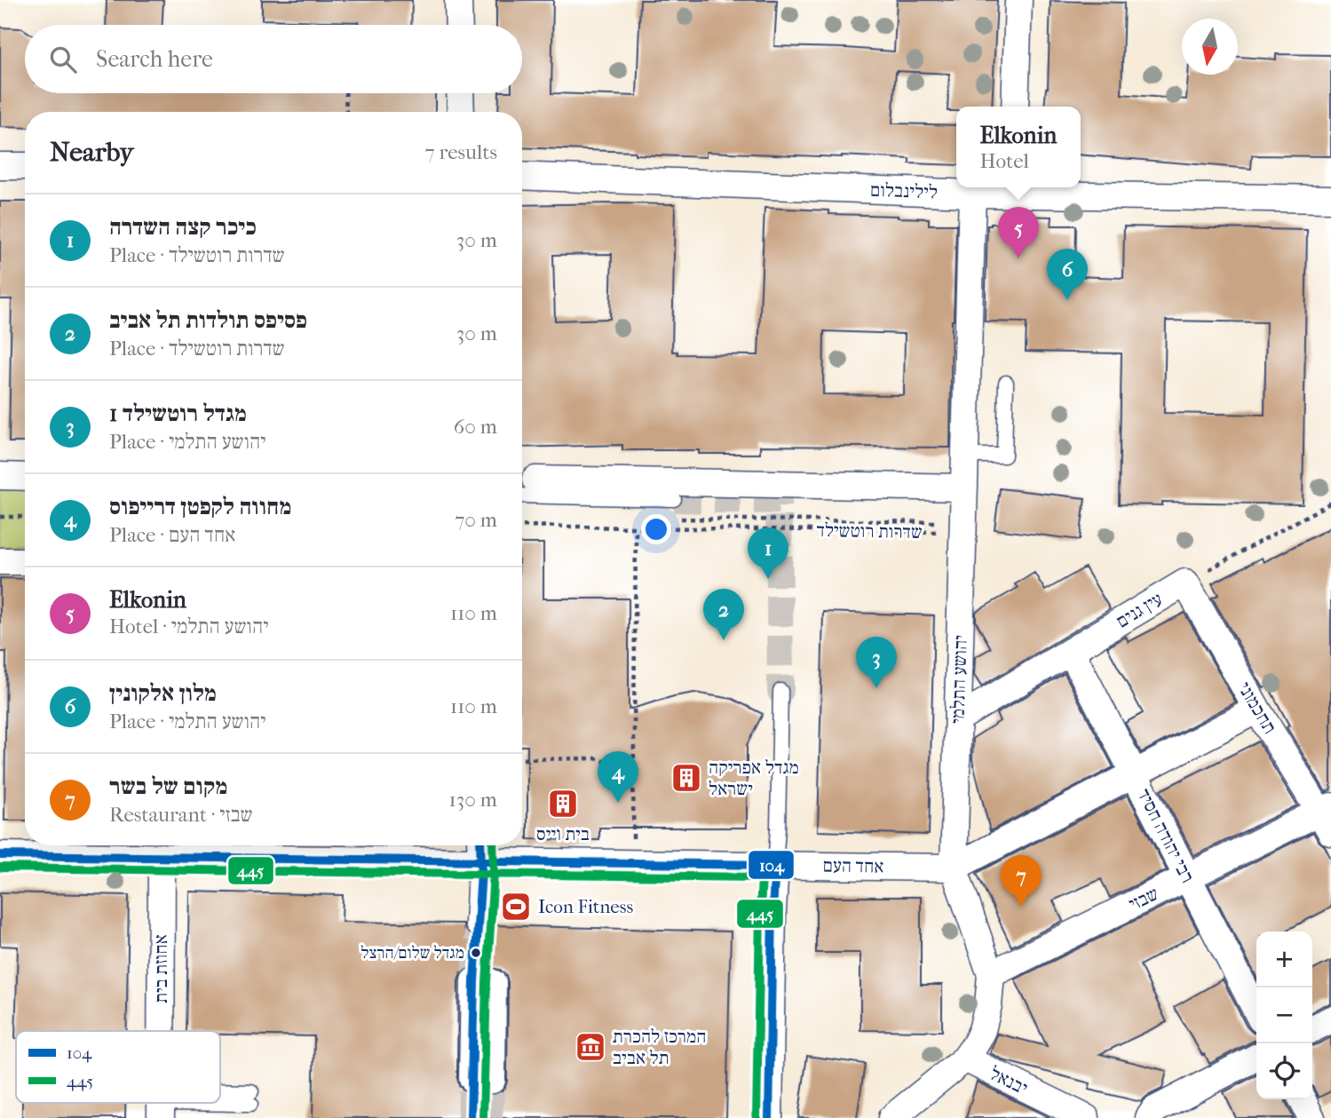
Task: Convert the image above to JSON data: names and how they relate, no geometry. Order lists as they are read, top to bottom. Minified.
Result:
{"streets":{"street":["לילינבלום","עין גנים","יהושע התלמי","תחכמוני","רבי יהודה חסיד","אחד העם","שבזי","אחוזת בית","יבנאל"],"path":["שדרות רוטשילד"]},"crossings":[["לילינבלום","יהושע התלמי"],["שדרות רוטשילד","יהושע התלמי"],["עין גנים","יהושע התלמי"],["עין גנים","תחכמוני"],["עין גנים","רבי יהודה חסיד"],["יהושע התלמי","אחד העם"],["יהושע התלמי","שבזי"],["יהושע התלמי","יבנאל"],["תחכמוני","אחד העם"],["תחכמוני","שבזי"],["רבי יהודה חסיד","אחד העם"],["רבי יהודה חסיד","שבזי"],["אחד העם","אחוזת בית"]],"places":{"building":["מגדל אפריקה ישראל","בית וייס"],"sports":["Icon Fitness"],"other":["מגדל שלום/הרצל"],"museum":["המרכז להכרת תל אביב"]},"lines":["transit line 104","transit line 445"],"legend":["104","445"],"north":"bottom","page":{"search":"Search here","popup":["Elkonin","Hotel"],"heading":["Nearby","7 results"],"list":[{"mark":"1","name":"כיכר קצה השדרה","note":"Place · שדרות רוטשילד","value":"30 m"},{"mark":"2","name":"פסיפס תולדות תל אביב","note":"Place · שדרות רוטשילד","value":"30 m"},{"mark":"3","name":"מגדל רוטשילד 1","note":"Place · יהושע התלמי","value":"60 m"},{"mark":"4","name":"מחווה לקפטן דרייפוס","note":"Place · אחד העם","value":"70 m"},{"mark":"5","name":"Elkonin","note":"Hotel · יהושע התלמי","value":"110 m"},{"mark":"6","name":"מלון אלקונין","note":"Place · יהושע התלמי","value":"110 m"},{"mark":"7","name":"מקום של בשר","note":"Restaurant · שבזי","value":"130 m"}],"pins":["5","6","1","2","3","4","7"],"map_buttons":["+","−"]}}
